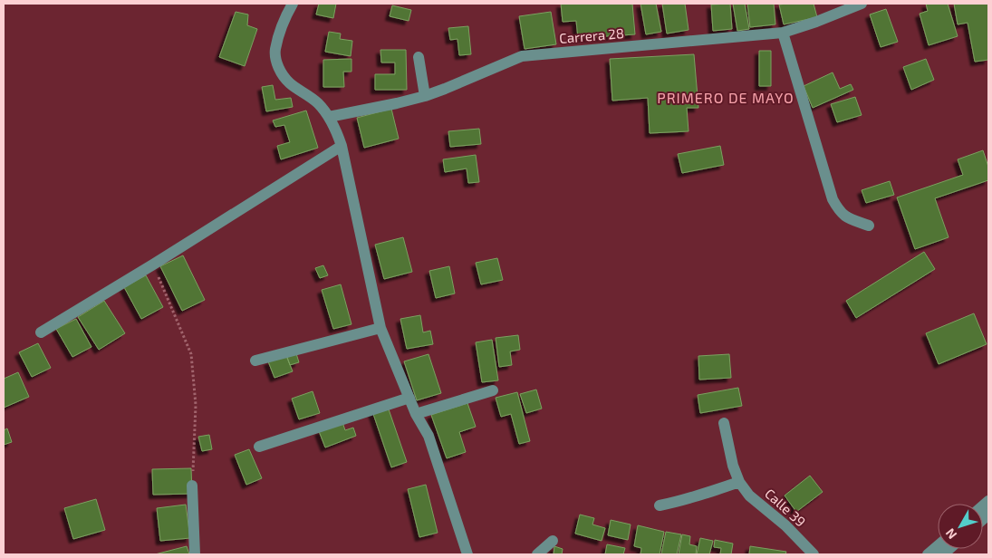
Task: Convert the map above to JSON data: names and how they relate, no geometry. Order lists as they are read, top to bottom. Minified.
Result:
{"streets":{"street":["Carrera 28","Calle 39"]},"districts":["PRIMERO DE MAYO"],"north":"bottom left"}
